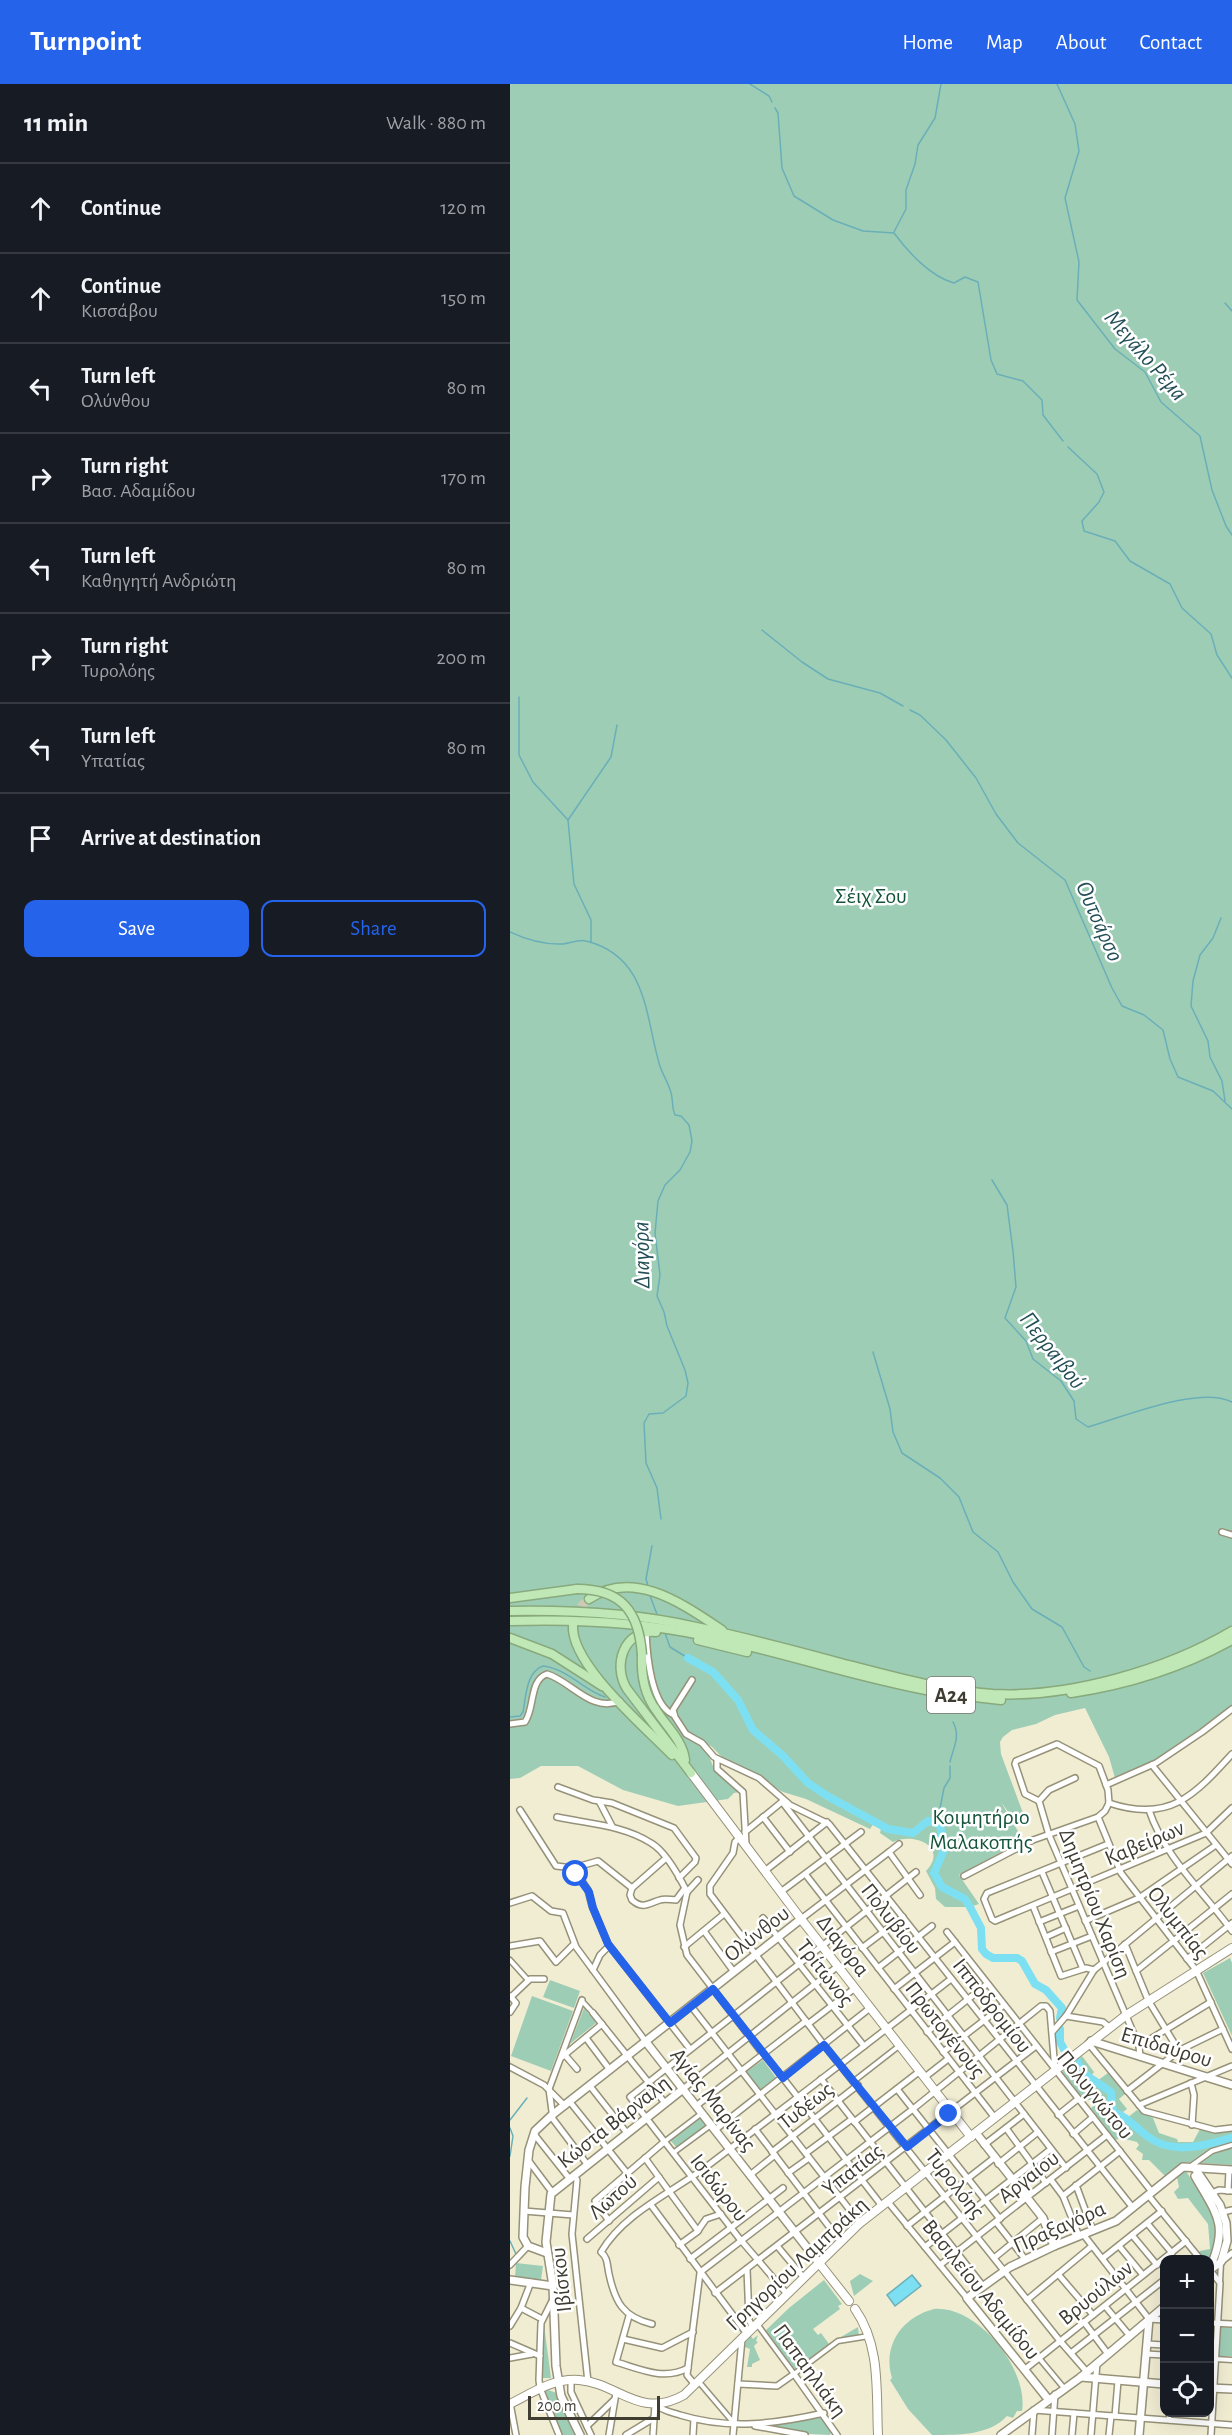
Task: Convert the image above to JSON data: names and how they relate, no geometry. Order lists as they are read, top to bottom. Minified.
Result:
{"streets":{"highway":["Α24"],"main road":["Διαγόρα","Γρηγορίου Λαμπράκη"],"street":["Καβείρων","Δημητρίου Χαρίση","Πολυβίου","Ολυμπίας","Ολύνθου","Τρίτωνος","Ιπποδρομίου","Πρωτογένους","Επιδαύρου","Πολυγνώτου","Αγίας Μαρίνας","Τυδέως","Κώστα Βάρναλη","Υπατίας","Αργαίου","Τυρολόης","Ισιδώρου","Λωτού","Πραξαγόρα","Ιβίσκου","Βασιλείου Αδαμίδου","Βρυούλων","Παπαηλιάκη"]},"crossings":[["Καβείρων","Δημητρίου Χαρίση"],["Καβείρων","Ολυμπίας"],["Δημητρίου Χαρίση","Επιδαύρου"],["Δημητρίου Χαρίση","Γρηγορίου Λαμπράκη"],["Πολυβίου","Ολύνθου"],["Πολυβίου","Υπατίας"],["Πολυβίου","Αργαίου"],["Πολυβίου","Γρηγορίου Λαμπράκη"],["Ολυμπίας","Γρηγορίου Λαμπράκη"],["Ολύνθου","Διαγόρα"],["Ολύνθου","Τρίτωνος"],["Ολύνθου","Ιπποδρομίου"],["Ολύνθου","Πρωτογένους"],["Ολύνθου","Αγίας Μαρίνας"],["Ολύνθου","Τυρολόης"],["Διαγόρα","Τυδέως"],["Διαγόρα","Κώστα Βάρναλη"],["Διαγόρα","Υπατίας"],["Διαγόρα","Αργαίου"],["Διαγόρα","Τυρολόης"],["Διαγόρα","Πραξαγόρα"],["Διαγόρα","Γρηγορίου Λαμπράκη"],["Τρίτωνος","Κώστα Βάρναλη"],["Ιπποδρομίου","Υπατίας"],["Ιπποδρομίου","Αργαίου"],["Ιπποδρομίου","Πραξαγόρα"],["Ιπποδρομίου","Γρηγορίου Λαμπράκη"],["Πρωτογένους","Υπατίας"],["Πρωτογένους","Γρηγορίου Λαμπράκη"],["Επιδαύρου","Γρηγορίου Λαμπράκη"],["Πολυγνώτου","Υπατίας"],["Πολυγνώτου","Αργαίου"],["Πολυγνώτου","Πραξαγόρα"],["Πολυγνώτου","Γρηγορίου Λαμπράκη"],["Πολυγνώτου","Βρυούλων"],["Αγίας Μαρίνας","Τυδέως"],["Αγίας Μαρίνας","Κώστα Βάρναλη"],["Αγίας Μαρίνας","Υπατίας"],["Αγίας Μαρίνας","Γρηγορίου Λαμπράκη"],["Τυδέως","Τυρολόης"],["Τυδέως","Βασιλείου Αδαμίδου"],["Κώστα Βάρναλη","Τυρολόης"],["Κώστα Βάρναλη","Ισιδώρου"],["Κώστα Βάρναλη","Ιβίσκου"],["Υπατίας","Τυρολόης"],["Υπατίας","Ισιδώρου"],["Υπατίας","Βασιλείου Αδαμίδου"],["Αργαίου","Τυρολόης"],["Αργαίου","Βασιλείου Αδαμίδου"],["Τυρολόης","Πραξαγόρα"],["Τυρολόης","Γρηγορίου Λαμπράκη"],["Τυρολόης","Βρυούλων"],["Ισιδώρου","Γρηγορίου Λαμπράκη"],["Πραξαγόρα","Βασιλείου Αδαμίδου"],["Γρηγορίου Λαμπράκη","Βασιλείου Αδαμίδου"],["Γρηγορίου Λαμπράκη","Παπαηλιάκη"],["Βασιλείου Αδαμίδου","Βρυούλων"]],"water":["Μεγάλο Ρέμα","Ουτσάρσο","Διαγόρα","Περραιβού"],"parks":["Σέιχ Σου","Κοιμητήριο Μαλακοπής"],"scale_bar":"200 m","page":{"header":"Turnpoint","nav":["Home","Map","About","Contact"],"heading":["11 min","Walk · 880 m"],"list":[["Continue","120 m"],["Continue","Κισσάβου","150 m"],["Turn left","Ολύνθου","80 m"],["Turn right","Βασ. Αδαμίδου","170 m"],["Turn left","Καθηγητή Ανδριώτη","80 m"],["Turn right","Τυρολόης","200 m"],["Turn left","Υπατίας","80 m"],"Arrive at destination"],"buttons":["Save","Share"],"map_buttons":["+","−"],"scale":"200 m"}}
